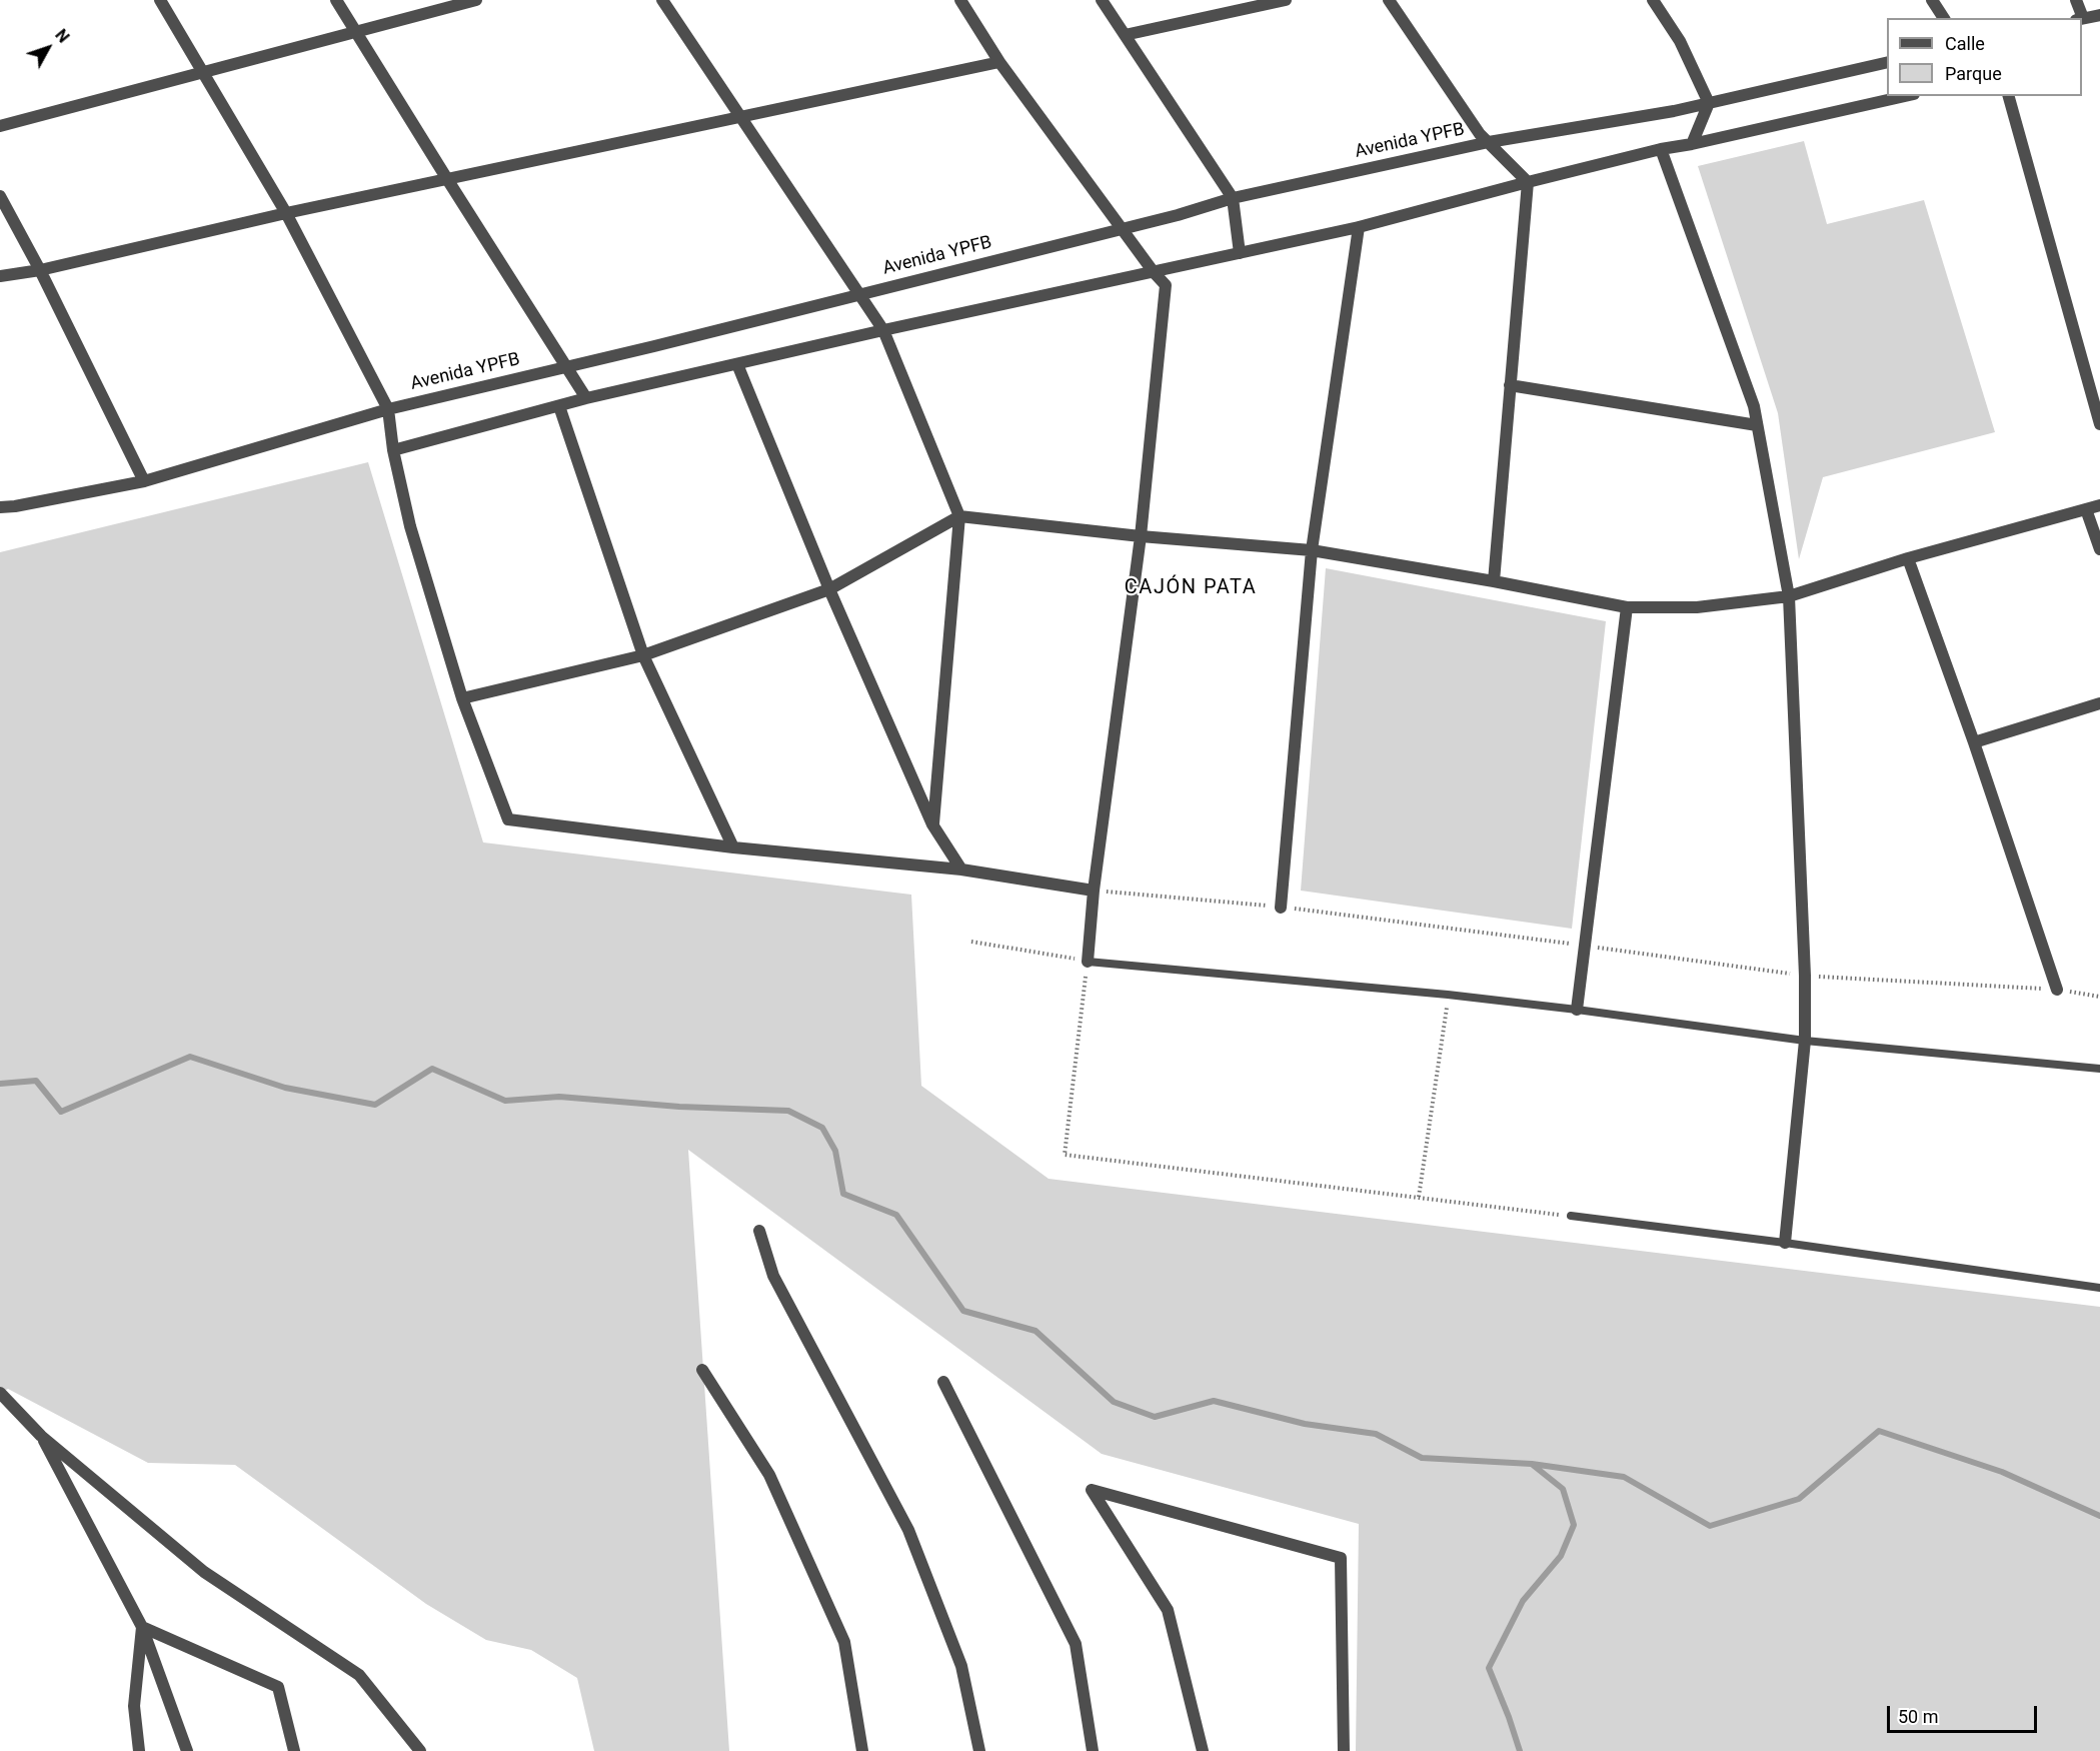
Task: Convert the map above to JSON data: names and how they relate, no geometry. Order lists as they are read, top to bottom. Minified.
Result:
{"streets":{"street":["Avenida YPFB"]},"districts":["CAJÓN PATA"],"legend":["Calle","Parque"],"scale_bar":"50 m","north":"top right"}
